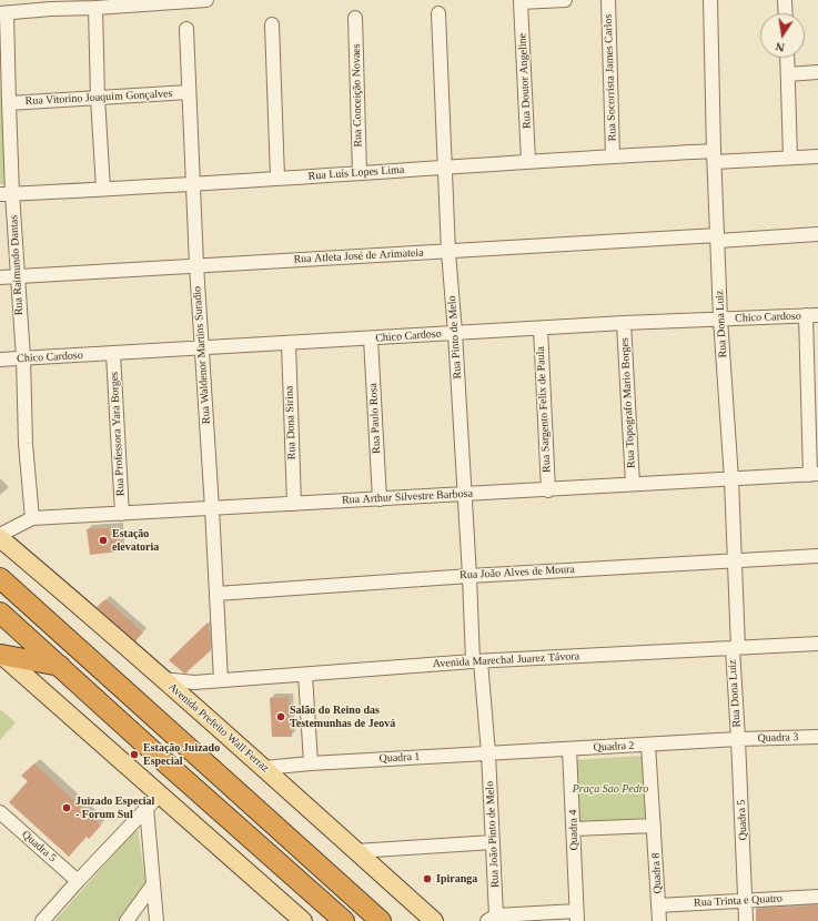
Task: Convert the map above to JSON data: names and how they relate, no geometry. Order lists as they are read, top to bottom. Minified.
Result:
{"streets":{"main road":["Avenida Prefeito Wall Ferraz"],"street":["Rua Socorrista James Carlos","Rua Doutor Angeline","Rua Conceição Novaes","Rua Vitorino Joaquim Gonçalves","Rua Luís Lopes Lima","Rua Atleta José de Arimateia","Rua Raimundo Dantas","Chico Cardoso","Rua Dona Luiz","Rua Pinto de Melo","Rua Waldenor Martins Suradio","Rua Topografo Mario Borges","Rua Sargento Felix de Paula","Rua Paulo Rosa","Rua Dona Sirina","Rua Professora Yara Borges","Rua Arthur Silvestre Barbosa","Rua João Alves de Moura","Avenida Marechal Juarez Távora","Quadra 3","Quadra 2","Quadra 1","Quadra 5","Quadra 4","Rua João Pinto de Melo","Quadra 8","Rua Trinta e Quatro"]},"crossings":[["Rua Socorrista James Carlos","Rua Luís Lopes Lima"],["Rua Doutor Angeline","Rua Luís Lopes Lima"],["Rua Conceição Novaes","Rua Luís Lopes Lima"],["Rua Vitorino Joaquim Gonçalves","Rua Raimundo Dantas"],["Rua Vitorino Joaquim Gonçalves","Rua Waldenor Martins Suradio"],["Rua Luís Lopes Lima","Rua Raimundo Dantas"],["Rua Luís Lopes Lima","Rua Dona Luiz"],["Rua Luís Lopes Lima","Rua Pinto de Melo"],["Rua Luís Lopes Lima","Rua Waldenor Martins Suradio"],["Rua Atleta José de Arimateia","Rua Raimundo Dantas"],["Rua Atleta José de Arimateia","Rua Dona Luiz"],["Rua Atleta José de Arimateia","Rua Pinto de Melo"],["Rua Atleta José de Arimateia","Rua Waldenor Martins Suradio"],["Rua Raimundo Dantas","Chico Cardoso"],["Rua Raimundo Dantas","Rua Arthur Silvestre Barbosa"],["Chico Cardoso","Rua Dona Luiz"],["Chico Cardoso","Rua Pinto de Melo"],["Chico Cardoso","Rua Waldenor Martins Suradio"],["Chico Cardoso","Rua Topografo Mario Borges"],["Chico Cardoso","Rua Sargento Felix de Paula"],["Chico Cardoso","Rua Paulo Rosa"],["Chico Cardoso","Rua Dona Sirina"],["Chico Cardoso","Rua Professora Yara Borges"],["Rua Dona Luiz","Rua Arthur Silvestre Barbosa"],["Rua Dona Luiz","Rua João Alves de Moura"],["Rua Dona Luiz","Avenida Marechal Juarez Távora"],["Rua Dona Luiz","Quadra 3"],["Rua Dona Luiz","Quadra 2"],["Rua Dona Luiz","Quadra 5"],["Rua Pinto de Melo","Rua Arthur Silvestre Barbosa"],["Rua Pinto de Melo","Rua João Alves de Moura"],["Rua Pinto de Melo","Avenida Marechal Juarez Távora"],["Rua Pinto de Melo","Quadra 2"],["Rua Pinto de Melo","Quadra 1"],["Rua Pinto de Melo","Rua João Pinto de Melo"],["Rua Waldenor Martins Suradio","Rua Arthur Silvestre Barbosa"],["Rua Waldenor Martins Suradio","Rua João Alves de Moura"],["Rua Waldenor Martins Suradio","Avenida Marechal Juarez Távora"],["Rua Topografo Mario Borges","Rua Arthur Silvestre Barbosa"],["Rua Sargento Felix de Paula","Rua Arthur Silvestre Barbosa"],["Rua Paulo Rosa","Rua Arthur Silvestre Barbosa"],["Rua Dona Sirina","Rua Arthur Silvestre Barbosa"],["Rua Professora Yara Borges","Rua Arthur Silvestre Barbosa"],["Rua Arthur Silvestre Barbosa","Avenida Prefeito Wall Ferraz"],["Avenida Marechal Juarez Távora","Avenida Prefeito Wall Ferraz"],["Avenida Prefeito Wall Ferraz","Quadra 1"],["Quadra 3","Quadra 2"],["Quadra 3","Quadra 5"],["Quadra 2","Quadra 1"],["Quadra 2","Quadra 5"],["Quadra 2","Quadra 4"],["Quadra 2","Rua João Pinto de Melo"],["Quadra 2","Quadra 8"],["Quadra 1","Rua João Pinto de Melo"],["Quadra 5","Rua Trinta e Quatro"],["Quadra 8","Rua Trinta e Quatro"]],"parks":["Praça Sao Pedro"],"places":["Estação elevatoria","Salão do Reino das Testemunhas de Jeová","Estação Juizado Especial","Juizado Especial - Forum Sul","Ipiranga"],"north":"bottom"}
